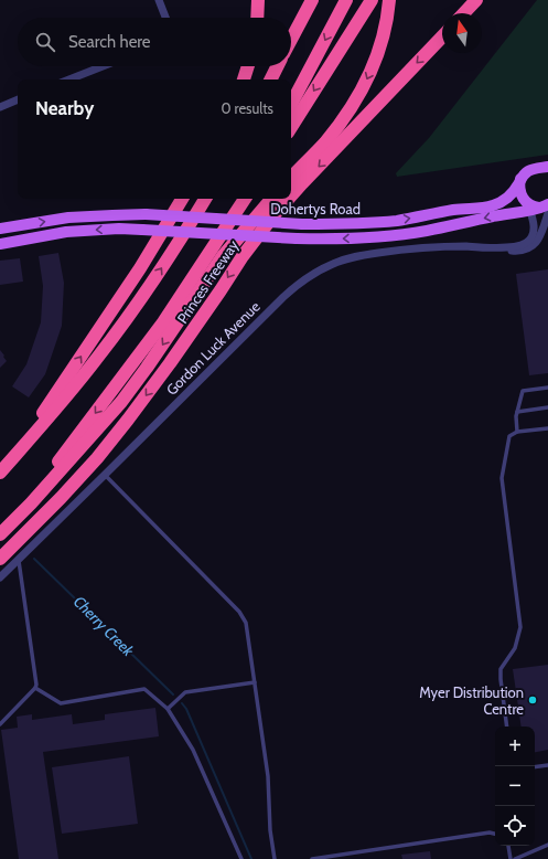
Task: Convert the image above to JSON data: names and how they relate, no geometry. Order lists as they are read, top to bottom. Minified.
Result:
{"streets":{"highway":["Princes Freeway"],"main road":["Dohertys Road"],"street":["Gordon Luck Avenue"]},"crossings":[["Dohertys Road","Gordon Luck Avenue"]],"water":["Cherry Creek"],"places":["Myer Distribution Centre"],"north":"top","page":{"search":"Search here","heading":["Nearby","0 results"],"map_buttons":["+","−"]}}
